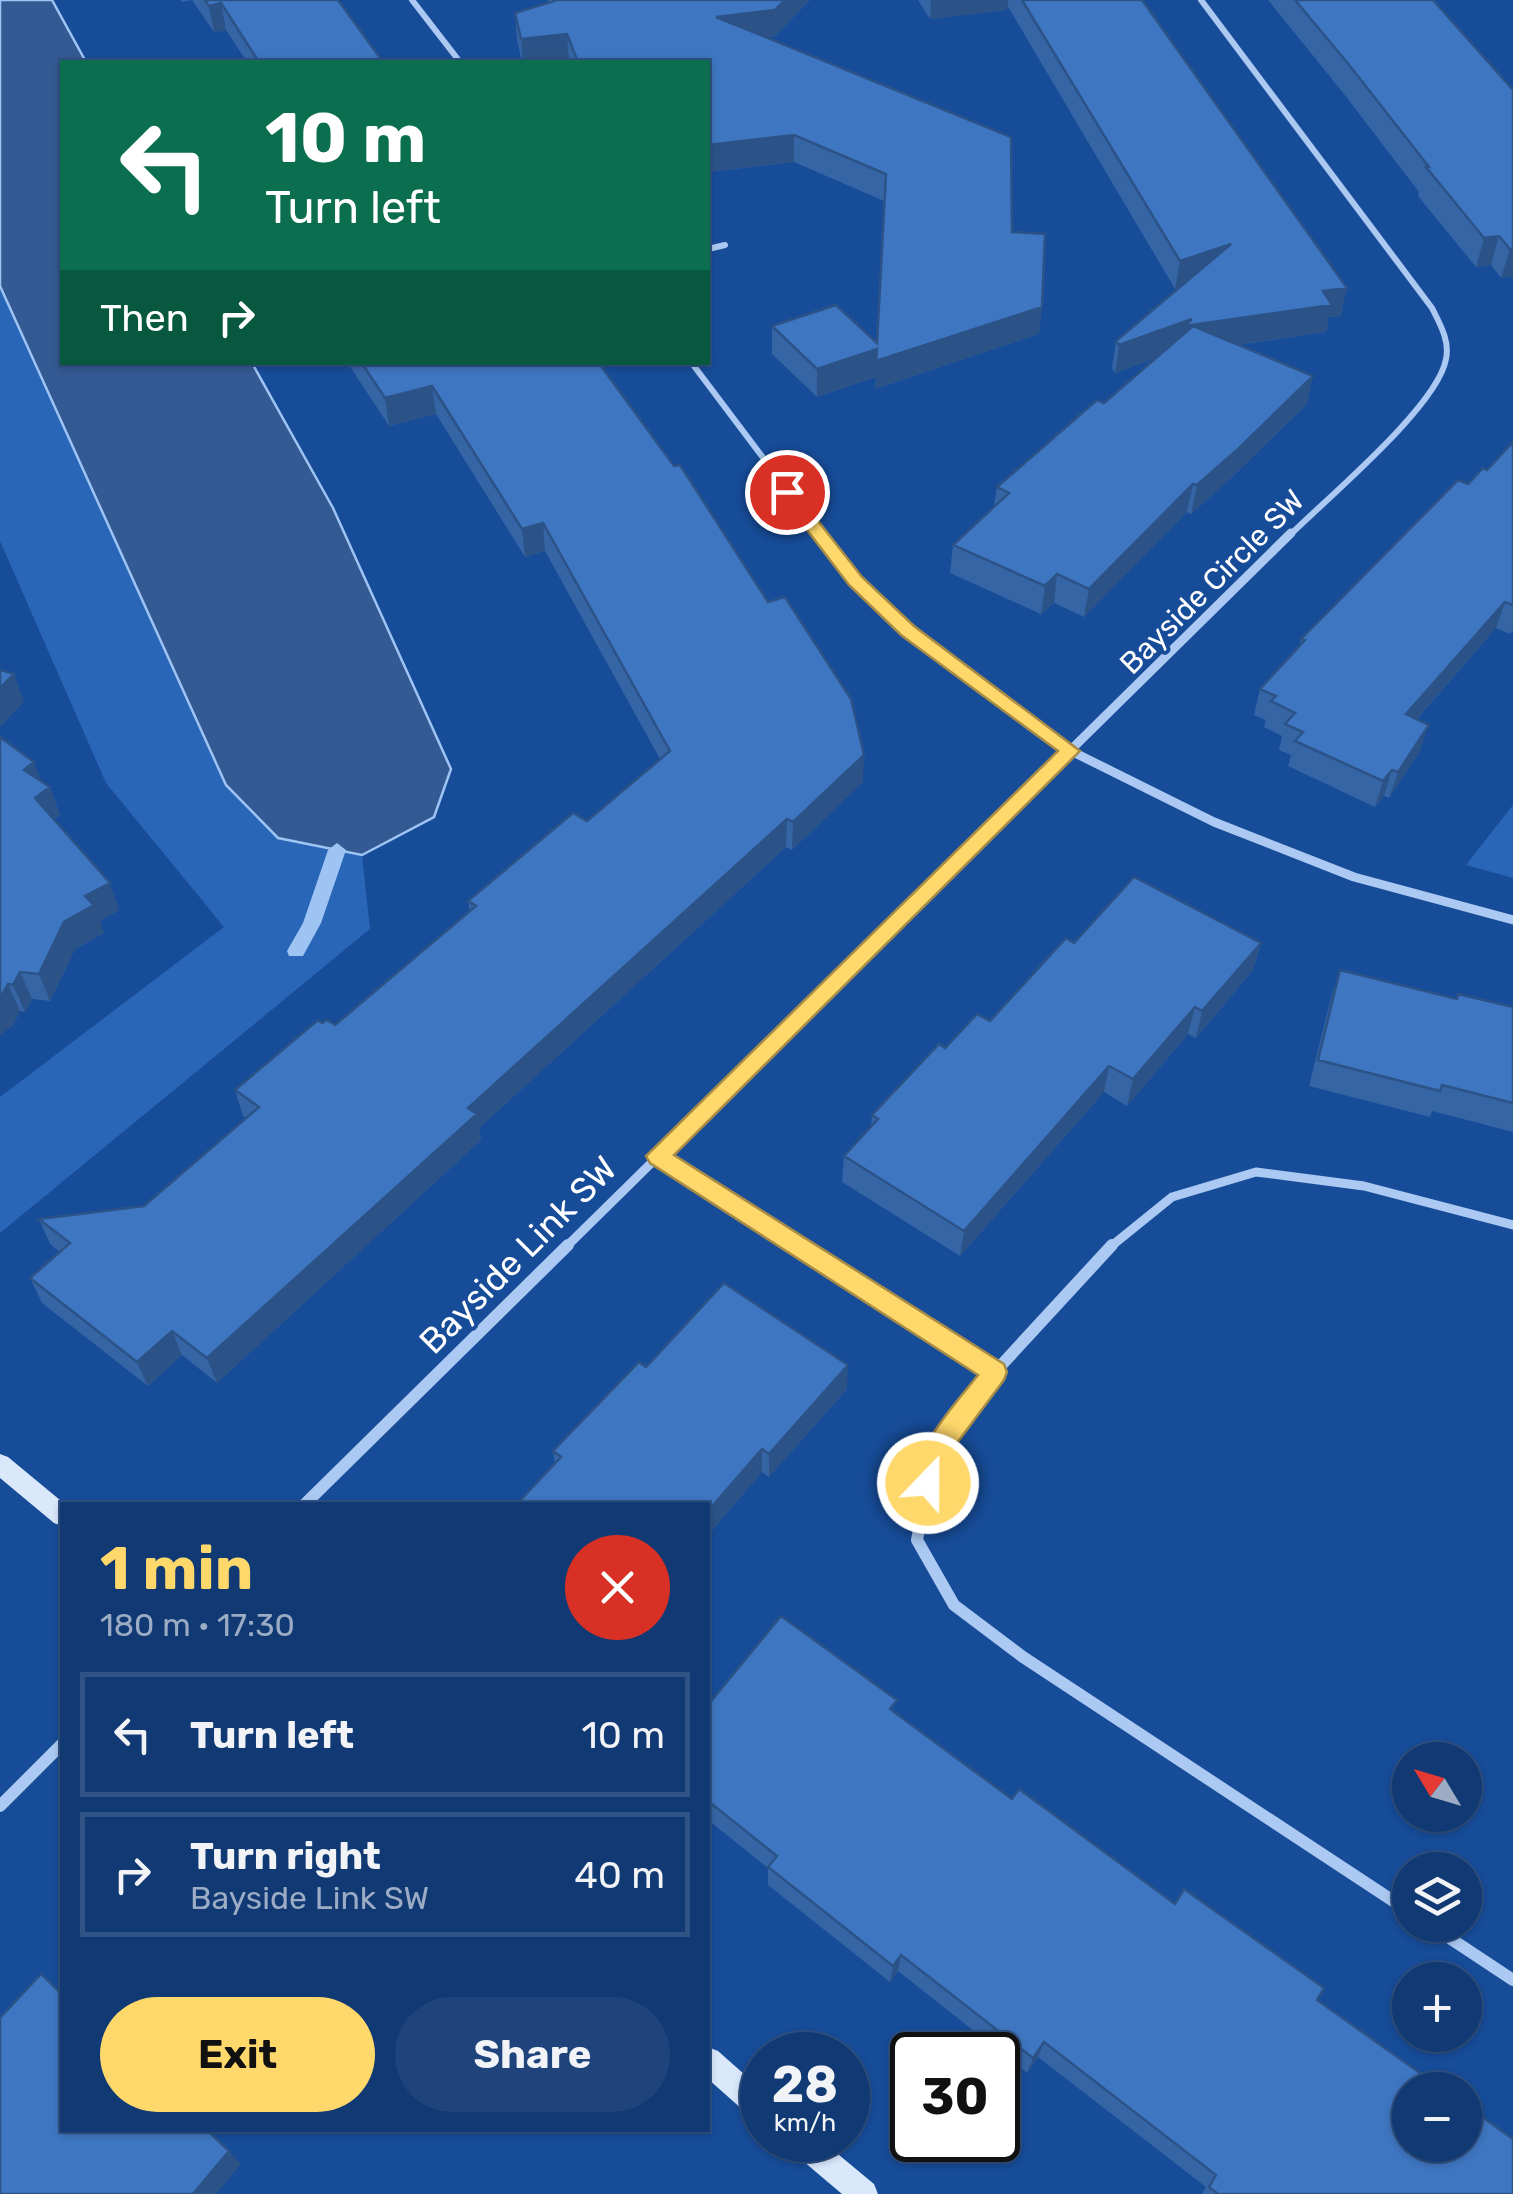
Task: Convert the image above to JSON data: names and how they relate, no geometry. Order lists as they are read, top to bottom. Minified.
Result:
{"streets":{"street":["Bayside Circle SW","Bayside Link SW"]},"crossings":[["Bayside Circle SW","Bayside Link SW"]],"north":"top left","page":{"turn":["10 m","Turn left"],"then":"Then","heading":["1 min","180 m · 17:30"],"list":[{"name":"Turn left","value":"10 m"},{"name":"Turn right","note":"Bayside Link SW","value":"40 m"}],"map_buttons":["+","−"],"buttons":["Exit","Share"],"speed":"28 km/h","limit":"30"}}
